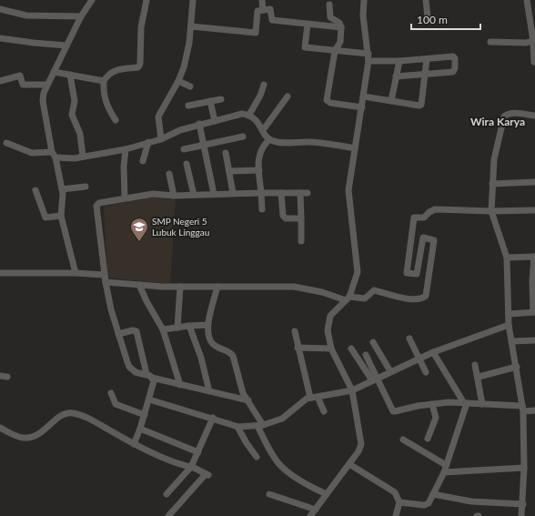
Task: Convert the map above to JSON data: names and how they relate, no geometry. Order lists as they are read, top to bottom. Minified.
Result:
{"districts":["Wira Karya"],"places":{"school or university":["SMP Negeri 5 Lubuk Linggau"]},"scale_bar":"100 m"}
